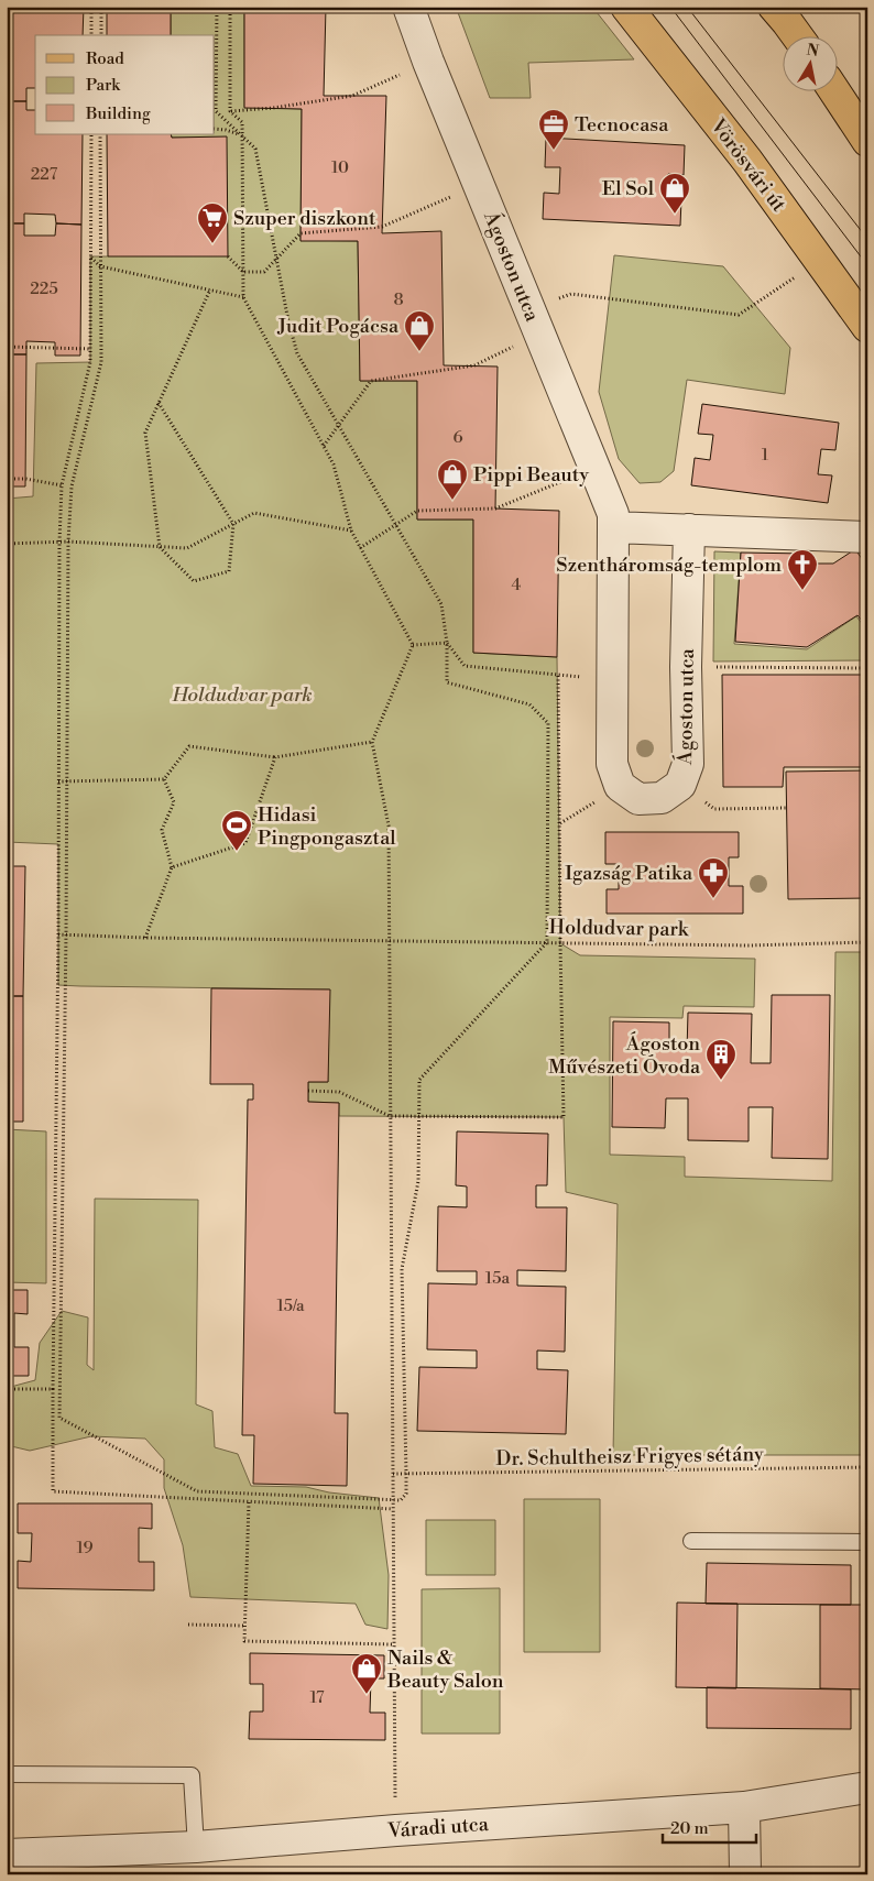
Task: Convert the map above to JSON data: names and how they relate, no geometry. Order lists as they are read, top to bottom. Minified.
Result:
{"streets":{"main road":["Vörösvári út"],"street":["Ágoston utca","Váradi utca"],"path":["Holdudvar park","Dr. Schultheisz Frigyes sétány"]},"parks":["Holdudvar park"],"places":{"office":["Tecnocasa"],"shop":["El Sol","Judit Pogácsa","Pippi Beauty","Nails & Beauty Salon"],"supermarket":["Szuper diszkont"],"church":["Szentháromság-templom"],"sports":["Hidasi Pingpongasztal"],"pharmacy":["Igazság Patika"],"building":["Ágoston Művészeti Óvoda"]},"house_numbers":["10","227","225","8","6","1","4","15a","15/a","19","17"],"legend":["Road","Park","Building"],"scale_bar":"20 m","north":"top"}
